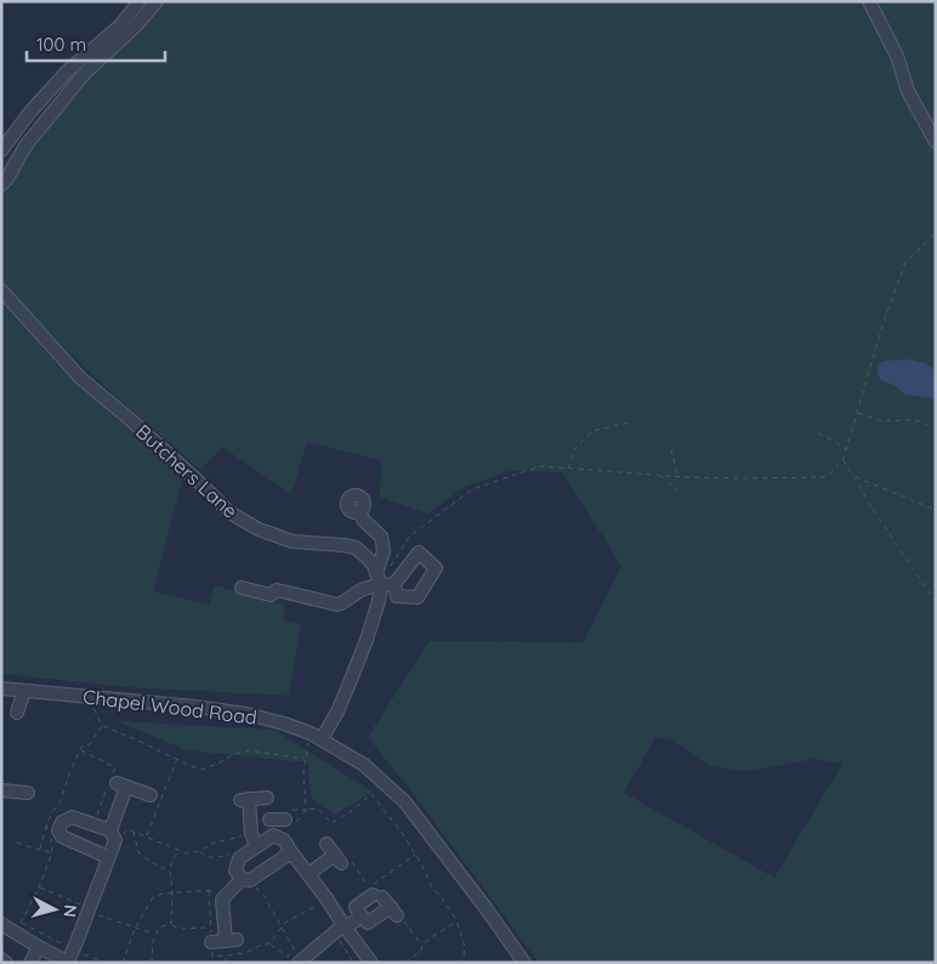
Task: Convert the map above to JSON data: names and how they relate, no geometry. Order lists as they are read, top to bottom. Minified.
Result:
{"streets":{"street":["Butchers Lane","Chapel Wood Road"]},"scale_bar":"100 m","north":"right"}
